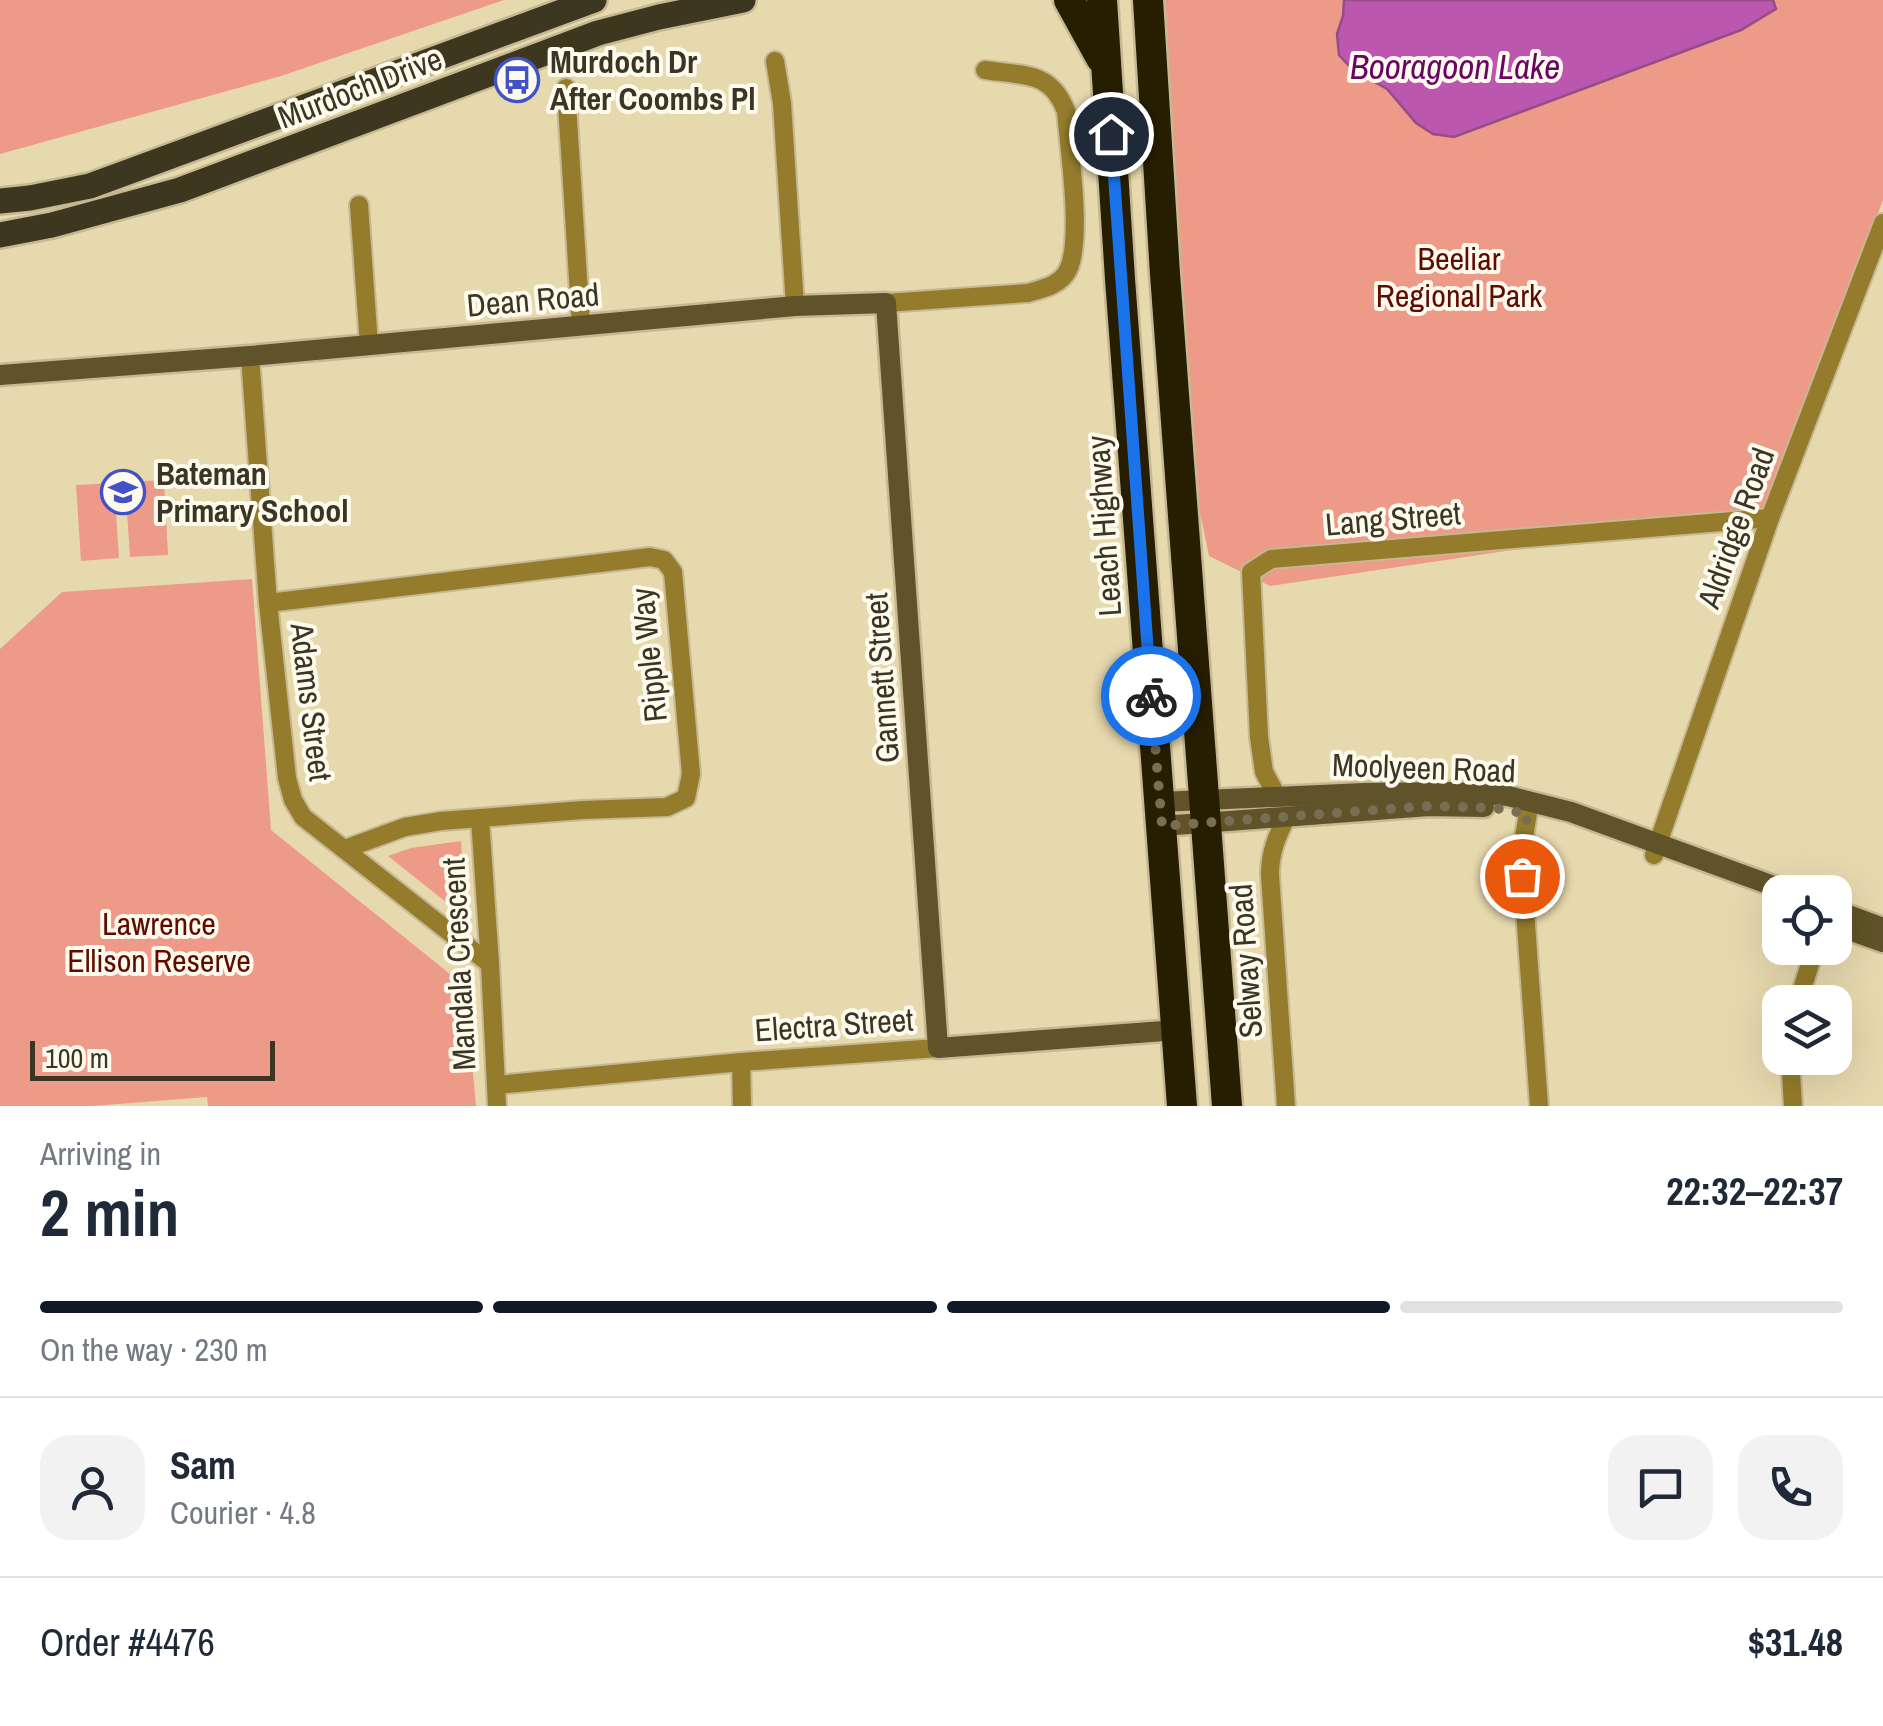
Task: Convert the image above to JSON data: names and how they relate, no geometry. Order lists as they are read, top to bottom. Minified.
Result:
{"streets":{"highway":["Leach Highway"],"main road":["Murdoch Drive"],"street":["Dean Road","Lang Street","Aldridge Road","Ripple Way","Gannett Street","Adams Street","Moolyeen Road","Selway Road","Mandala Crescent","Electra Street"]},"crossings":[["Dean Road","Gannett Street"],["Dean Road","Adams Street"],["Lang Street","Aldridge Road"],["Lang Street","Moolyeen Road"],["Leach Highway","Moolyeen Road"],["Leach Highway","Electra Street"],["Aldridge Road","Moolyeen Road"],["Ripple Way","Adams Street"],["Ripple Way","Mandala Crescent"],["Gannett Street","Electra Street"],["Adams Street","Mandala Crescent"],["Moolyeen Road","Selway Road"],["Mandala Crescent","Electra Street"]],"water":["Booragoon Lake"],"parks":["Beeliar Regional Park","Lawrence Ellison Reserve"],"places":{"bus stop":["Murdoch Dr After Coombs Pl"],"school or university":["Bateman Primary School"]},"scale_bar":"100 m","page":{"scale":"100 m","heading":["2 min","Arriving in","22:32–22:37"],"panel":["Sam","Courier · 4.8","Order #4476","$31.48"],"bar":"On the way · 230 m"}}
